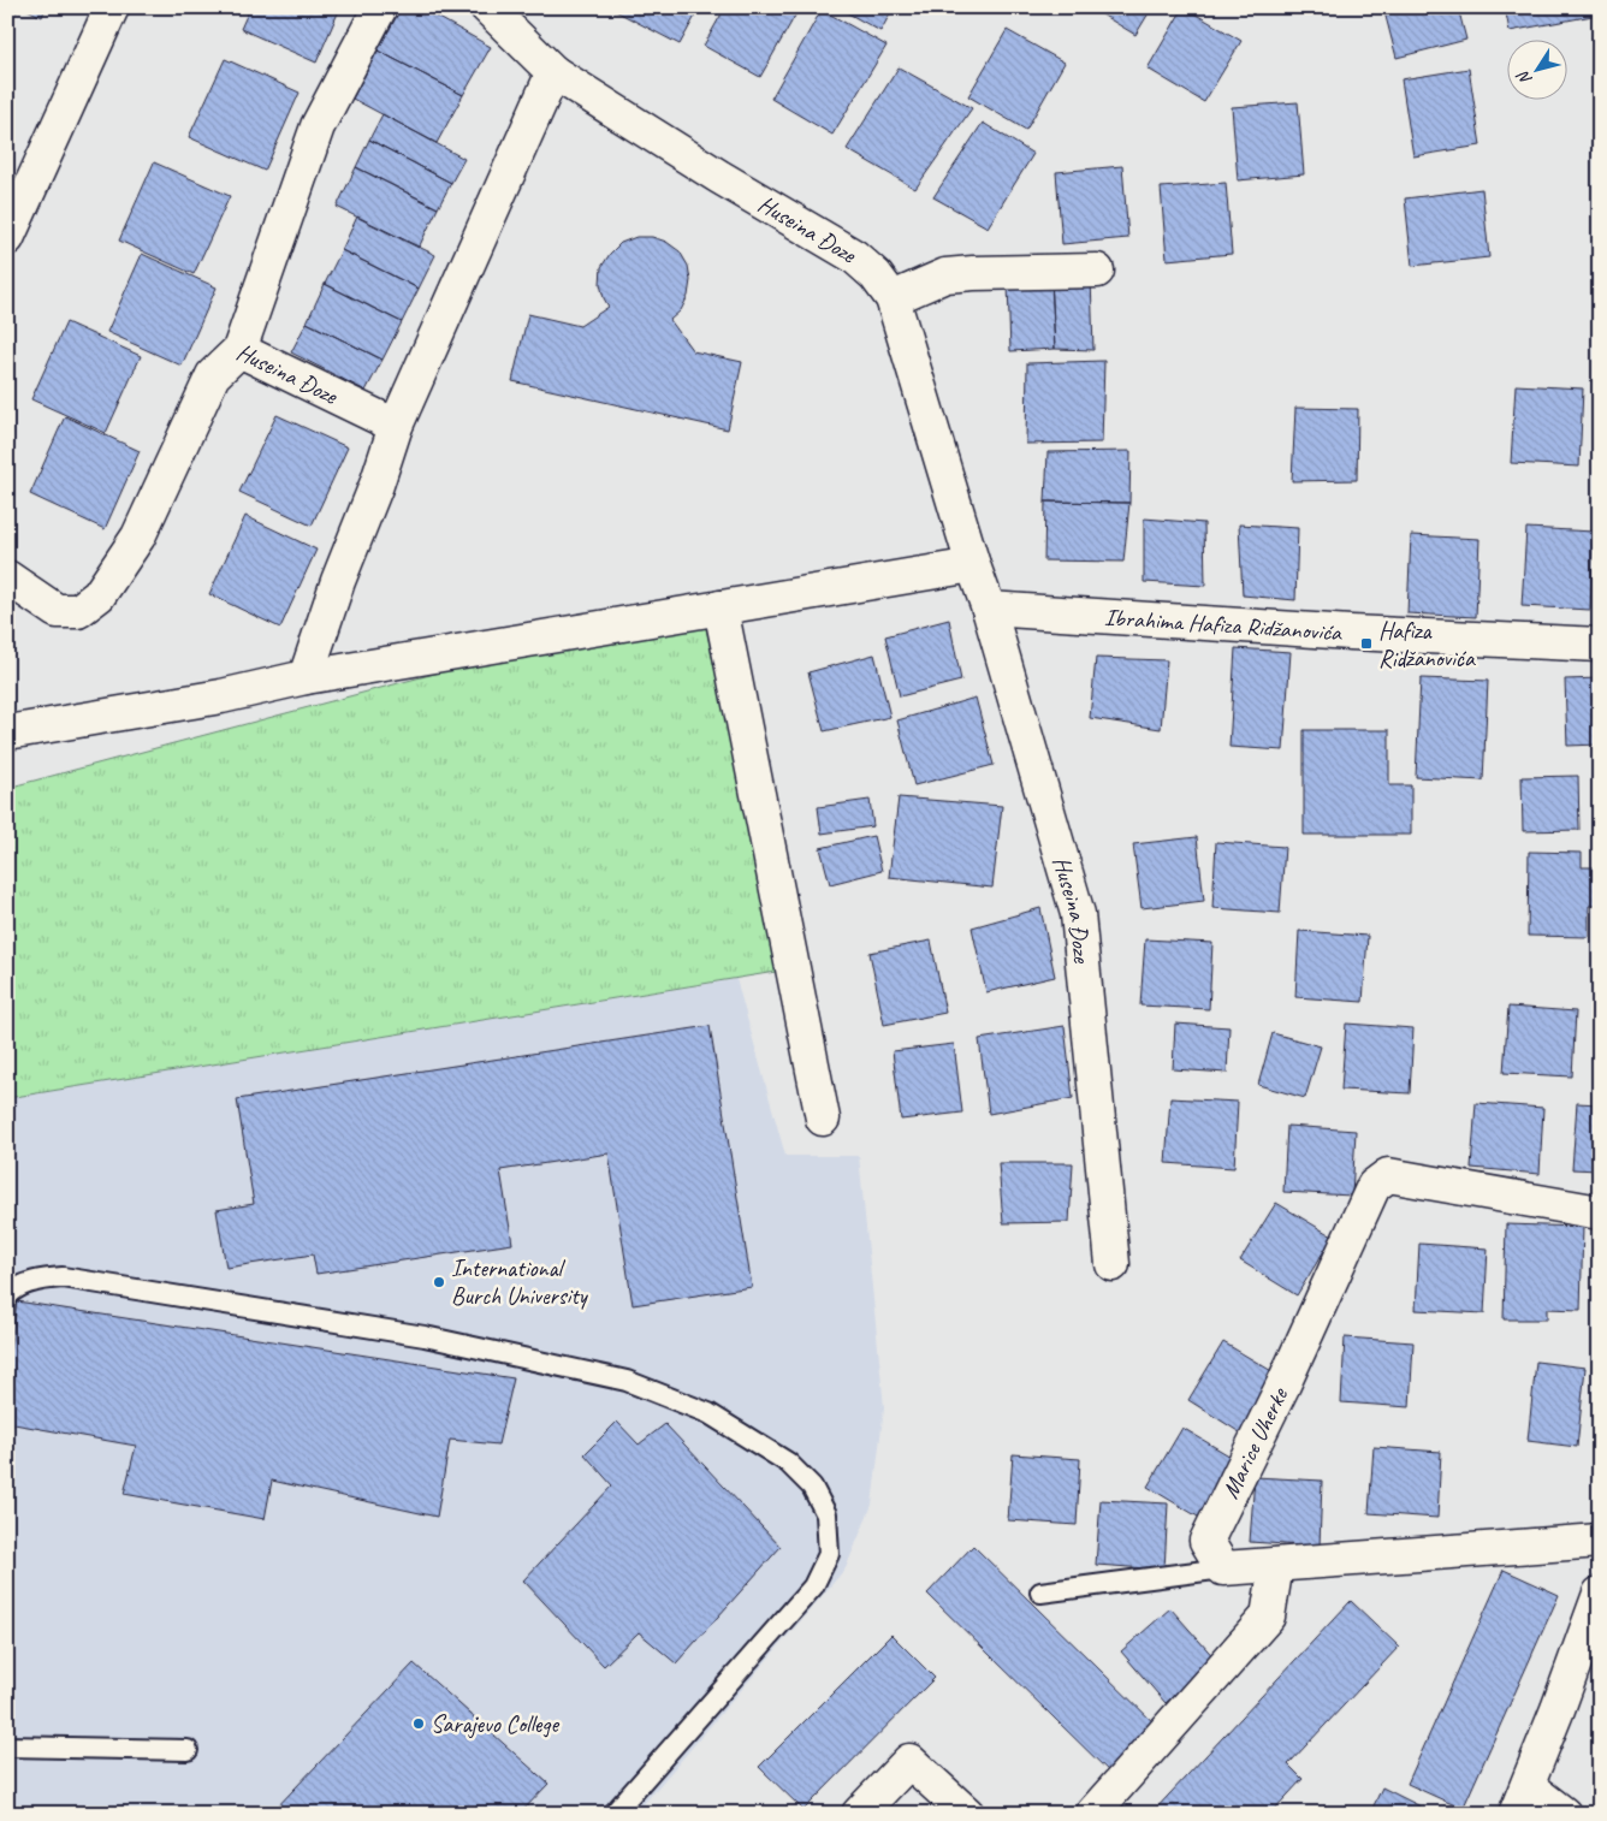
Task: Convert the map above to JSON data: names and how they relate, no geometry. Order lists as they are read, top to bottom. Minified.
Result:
{"streets":{"street":["Huseina Đoze","Ibrahima Hafiza Ridžanovića","Marice Uherke"]},"crossings":[["Huseina Đoze","Ibrahima Hafiza Ridžanovića"]],"places":{"transit":["Hafiza Ridžanovića"],"other":["International Burch University","Sarajevo College"]},"north":"bottom left"}
